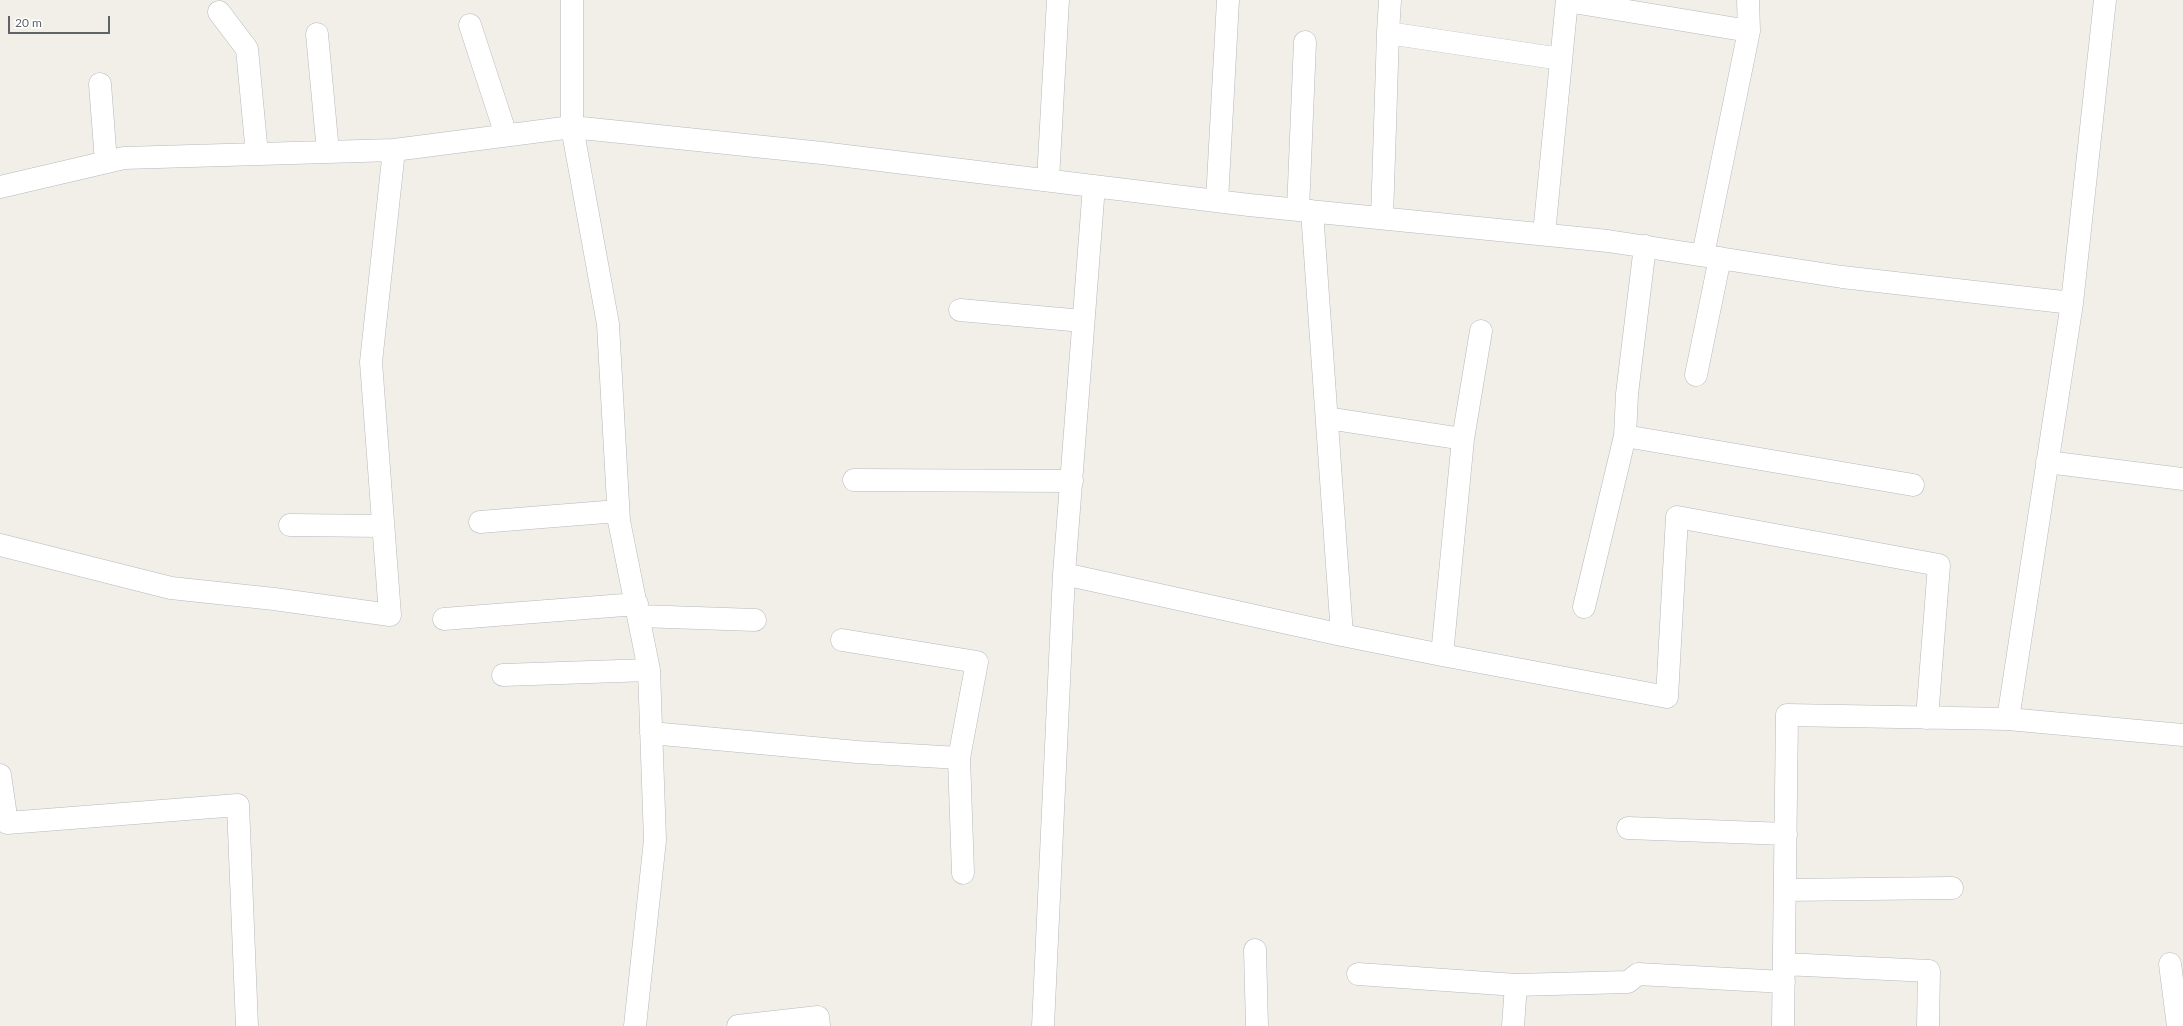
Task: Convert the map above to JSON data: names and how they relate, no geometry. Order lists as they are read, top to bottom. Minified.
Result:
{"scale_bar":"20 m"}
